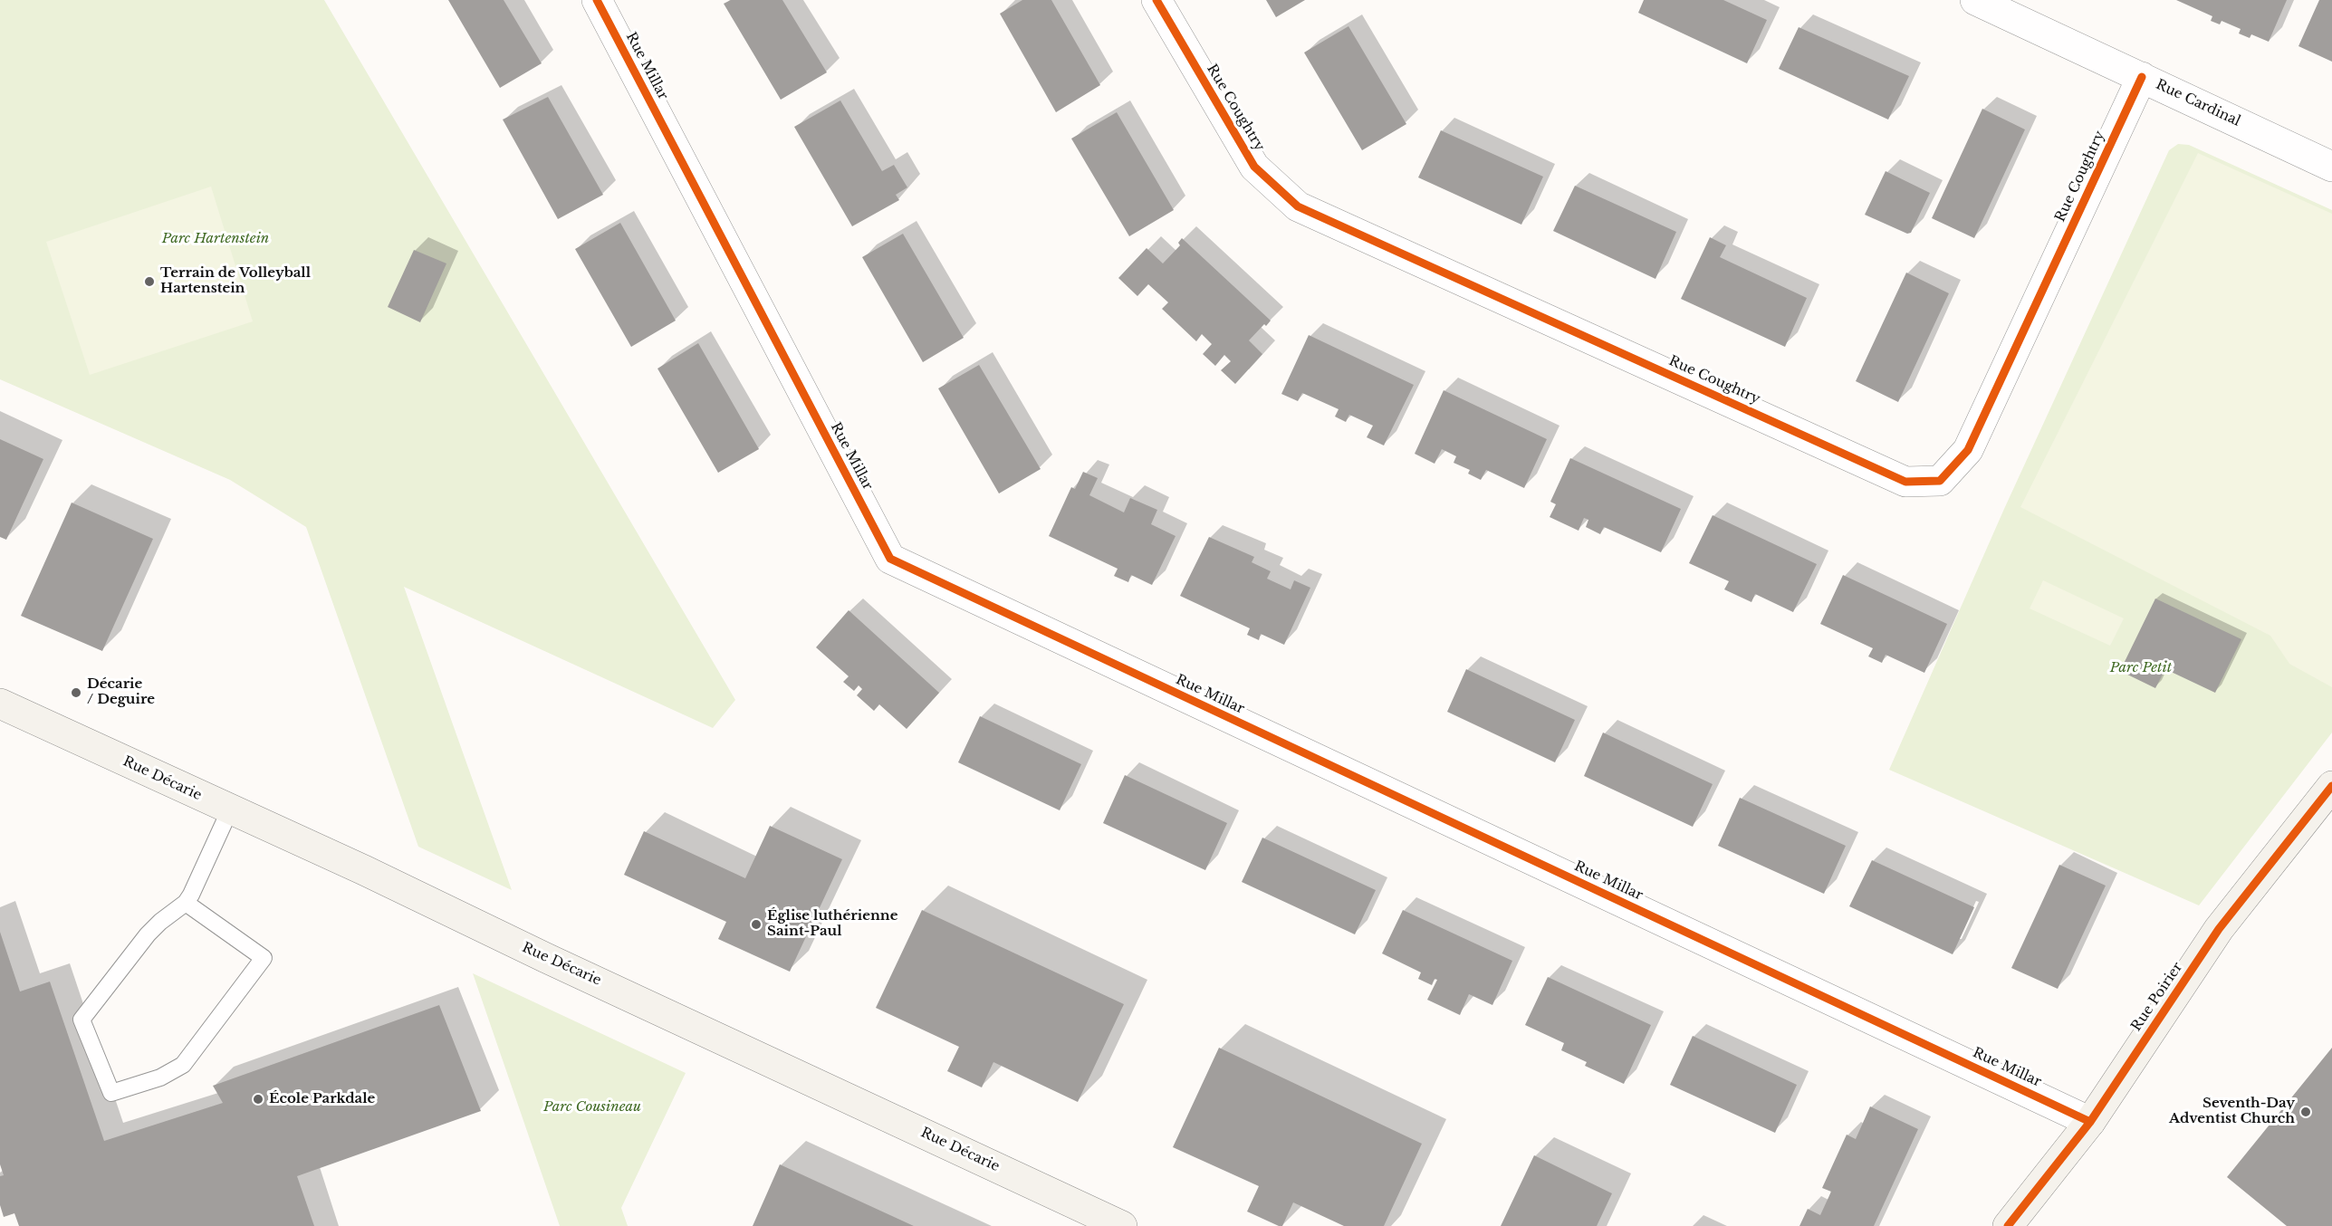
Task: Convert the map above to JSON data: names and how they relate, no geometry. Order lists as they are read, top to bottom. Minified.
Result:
{"streets":{"street":["Rue Millar","Rue Cardinal","Rue Coughtry","Rue Décarie","Rue Poirier"]},"crossings":[["Rue Millar","Rue Poirier"],["Rue Cardinal","Rue Coughtry"]],"parks":["Parc Hartenstein","Parc Petit","Parc Cousineau"],"places":["Terrain de Volleyball Hartenstein","Décarie / Deguire","Église luthérienne Saint-Paul","École Parkdale","Seventh-Day Adventist Church"]}
